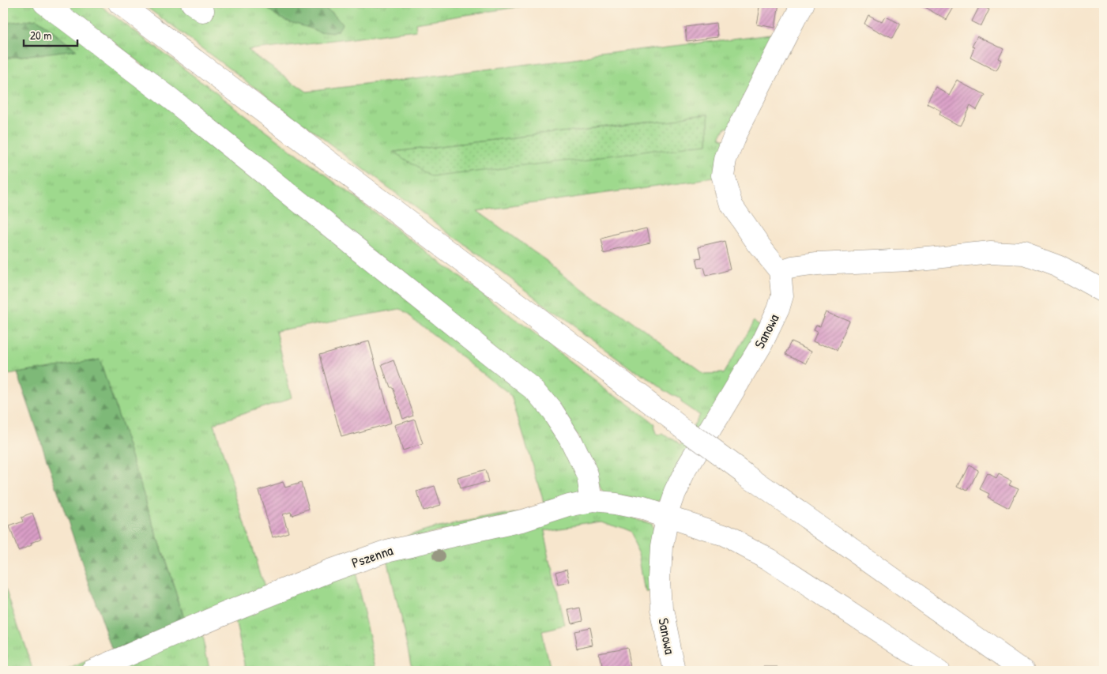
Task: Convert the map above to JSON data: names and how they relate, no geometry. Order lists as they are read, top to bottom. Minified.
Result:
{"streets":{"street":["Sanowa","Pszenna"]},"crossings":[["Sanowa","Pszenna"]],"scale_bar":"20 m"}
